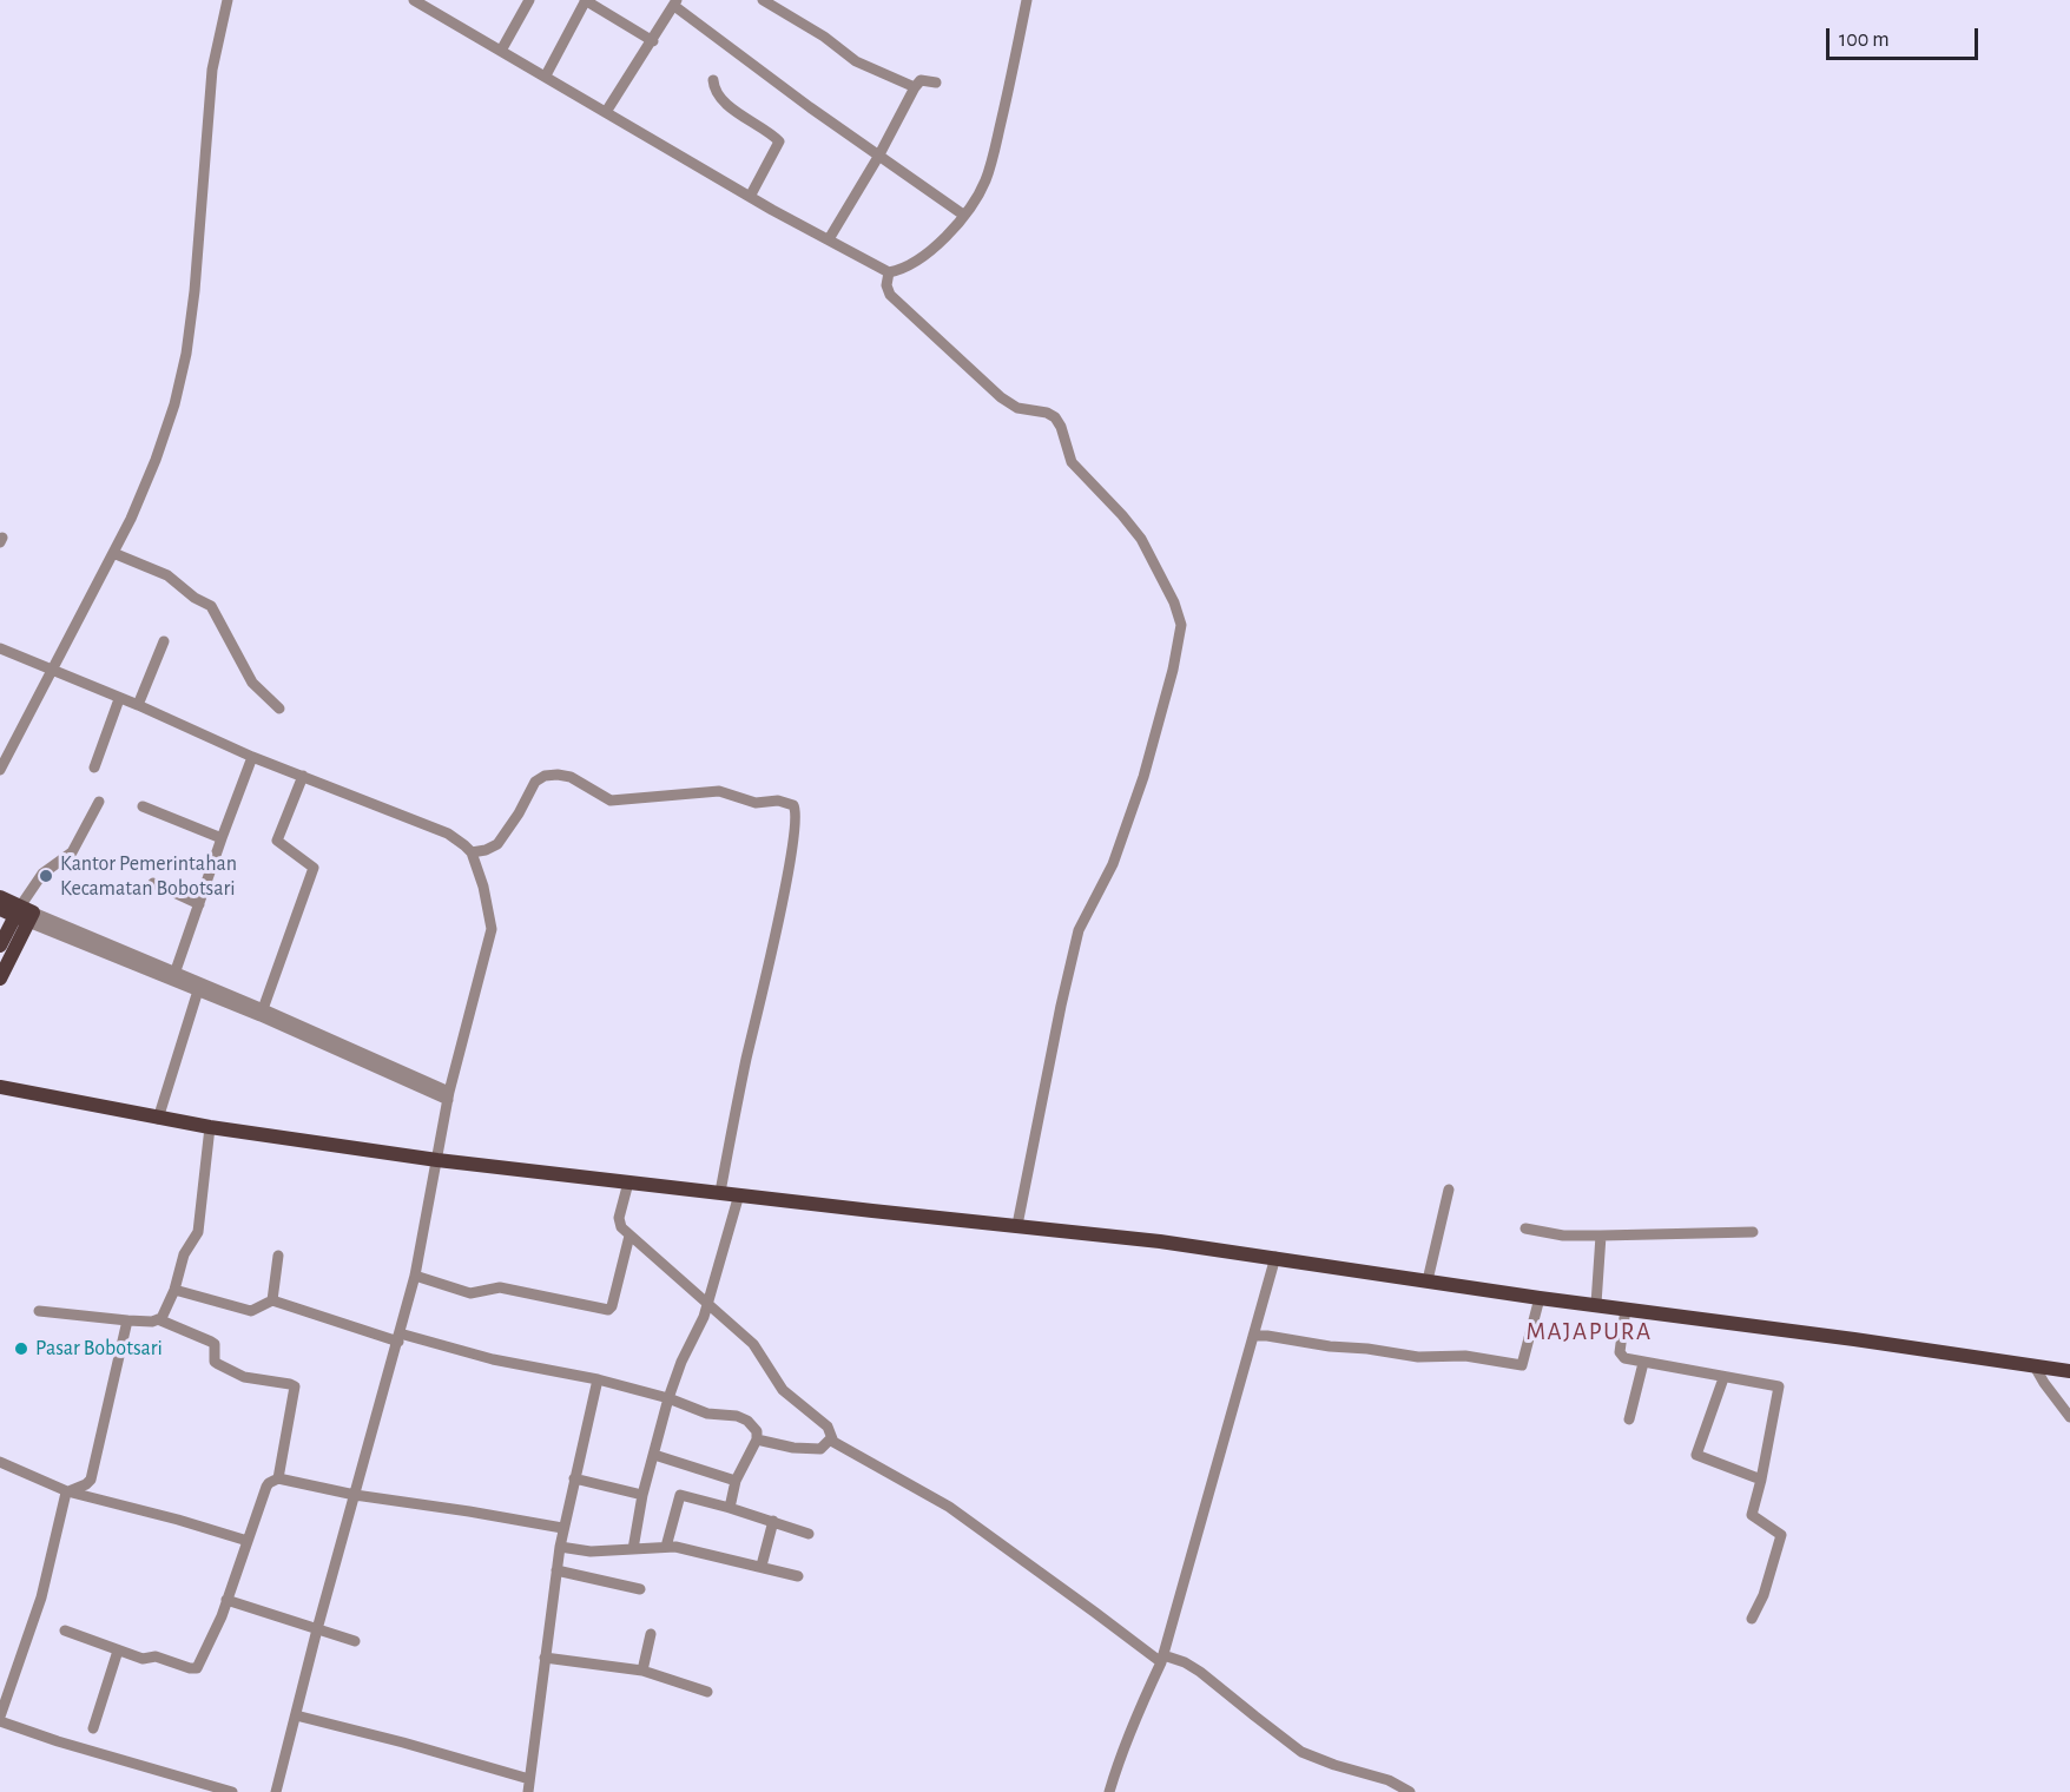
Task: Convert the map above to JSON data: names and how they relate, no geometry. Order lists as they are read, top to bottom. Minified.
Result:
{"districts":["MAJAPURA"],"places":["Kantor Pemerintahan Kecamatan Bobotsari","Pasar Bobotsari"],"scale_bar":"100 m"}
